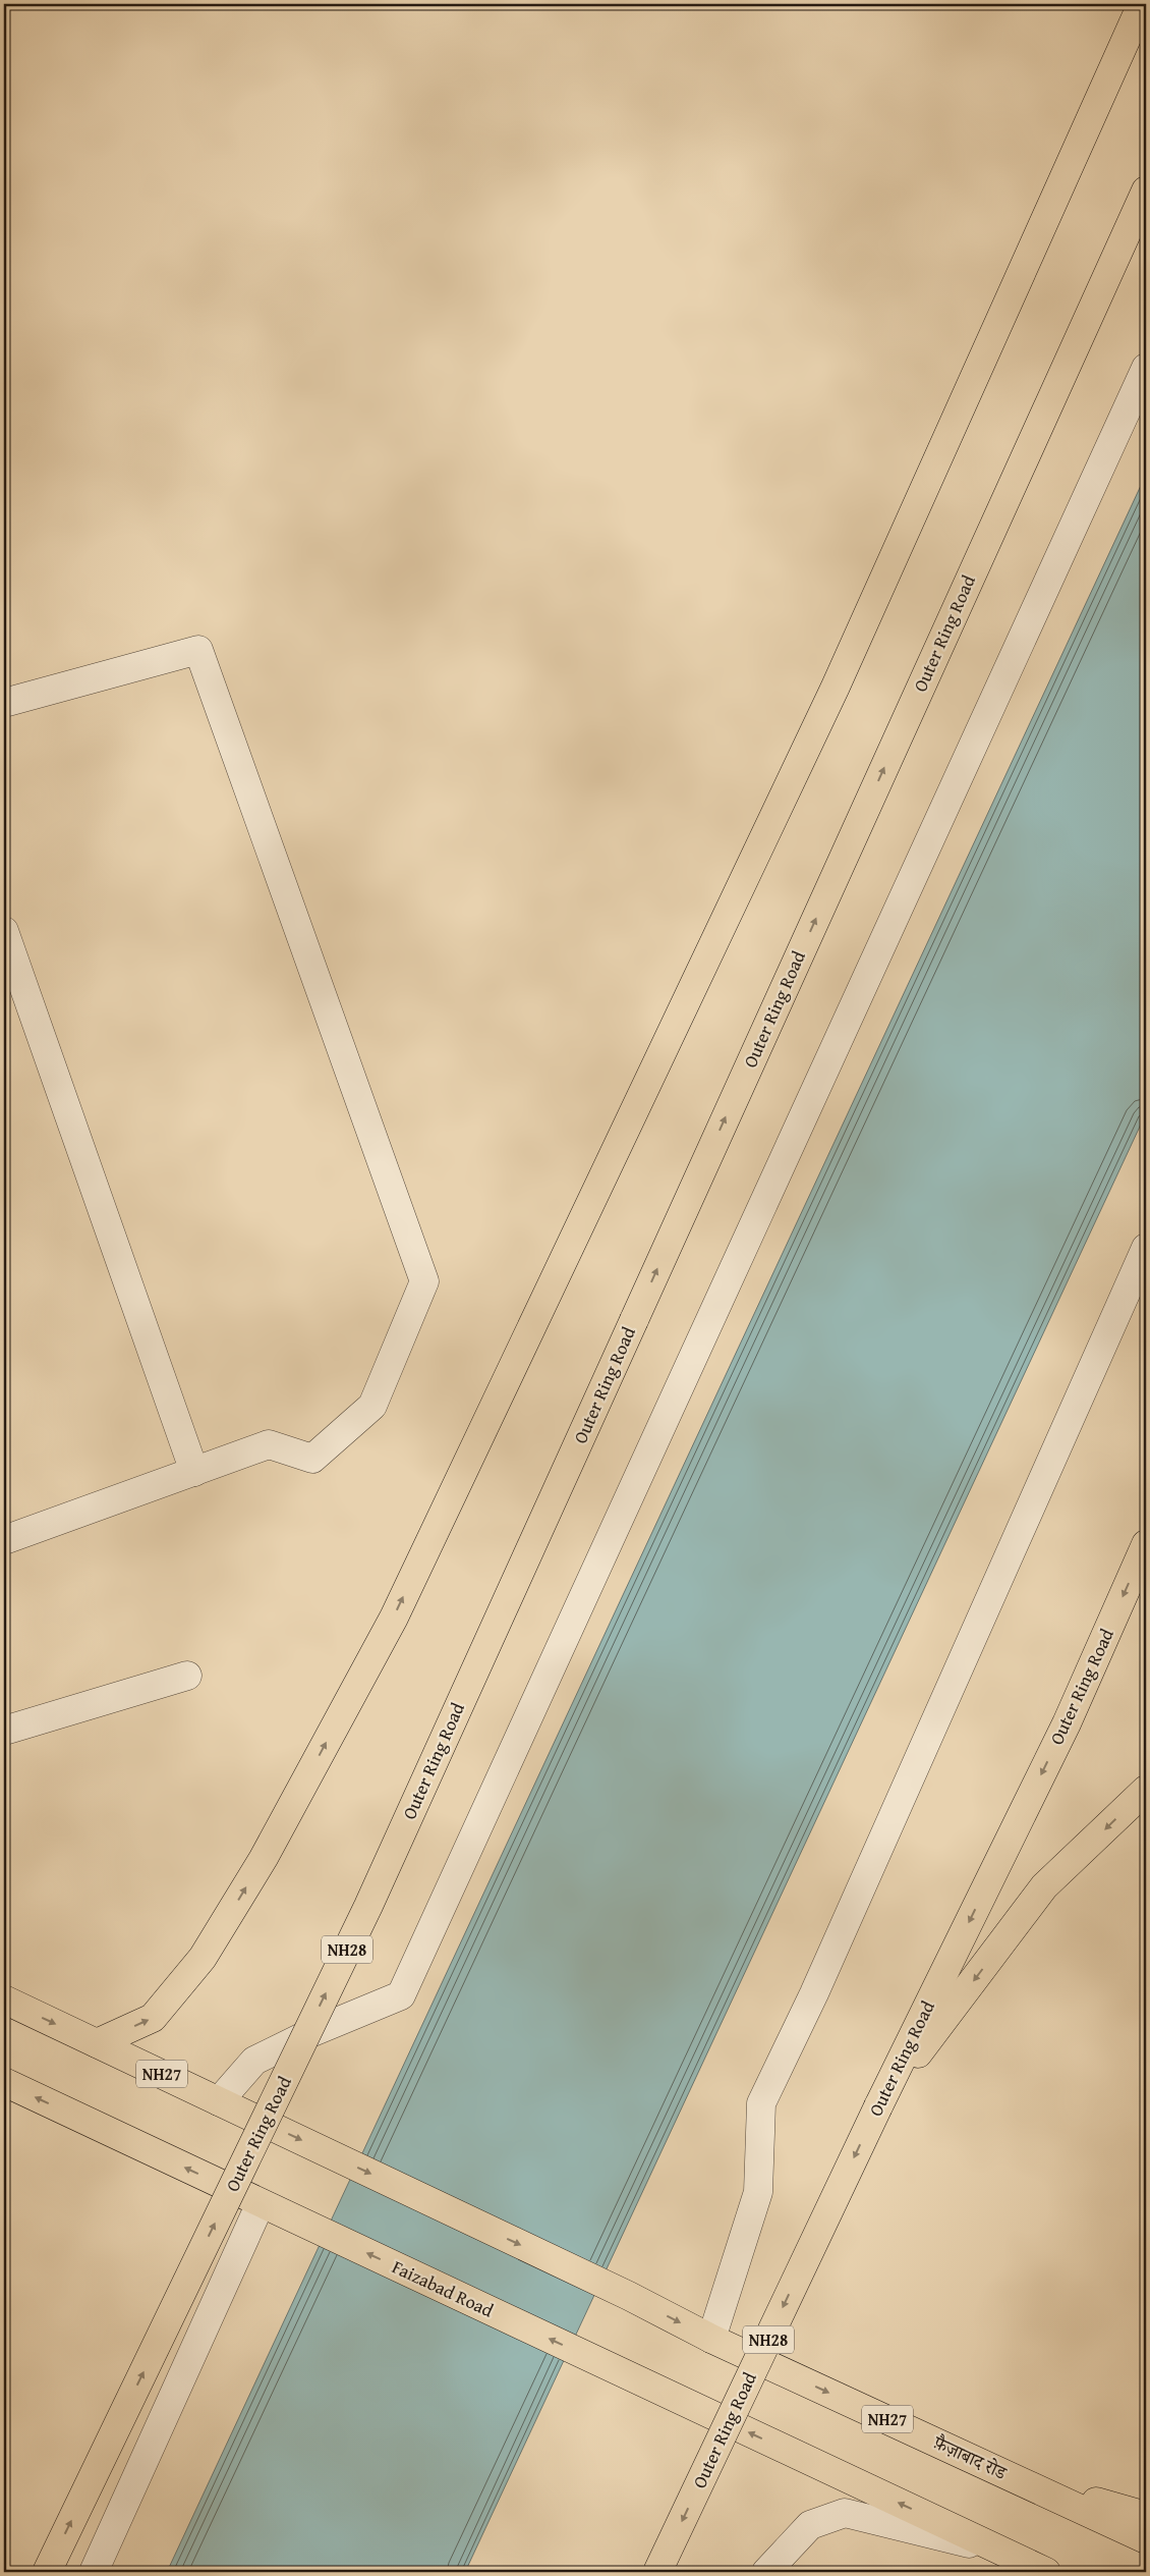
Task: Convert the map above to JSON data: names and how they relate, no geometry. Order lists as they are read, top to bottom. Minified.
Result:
{"streets":{"highway":["Outer Ring Road","NH28","NH27","Faizabad Road","फ़ैज़ाबाद रोड"]},"crossings":[["NH27","फ़ैज़ाबाद रोड"]],"one_way":["Faizabad Road","फ़ैज़ाबाद रोड"]}
